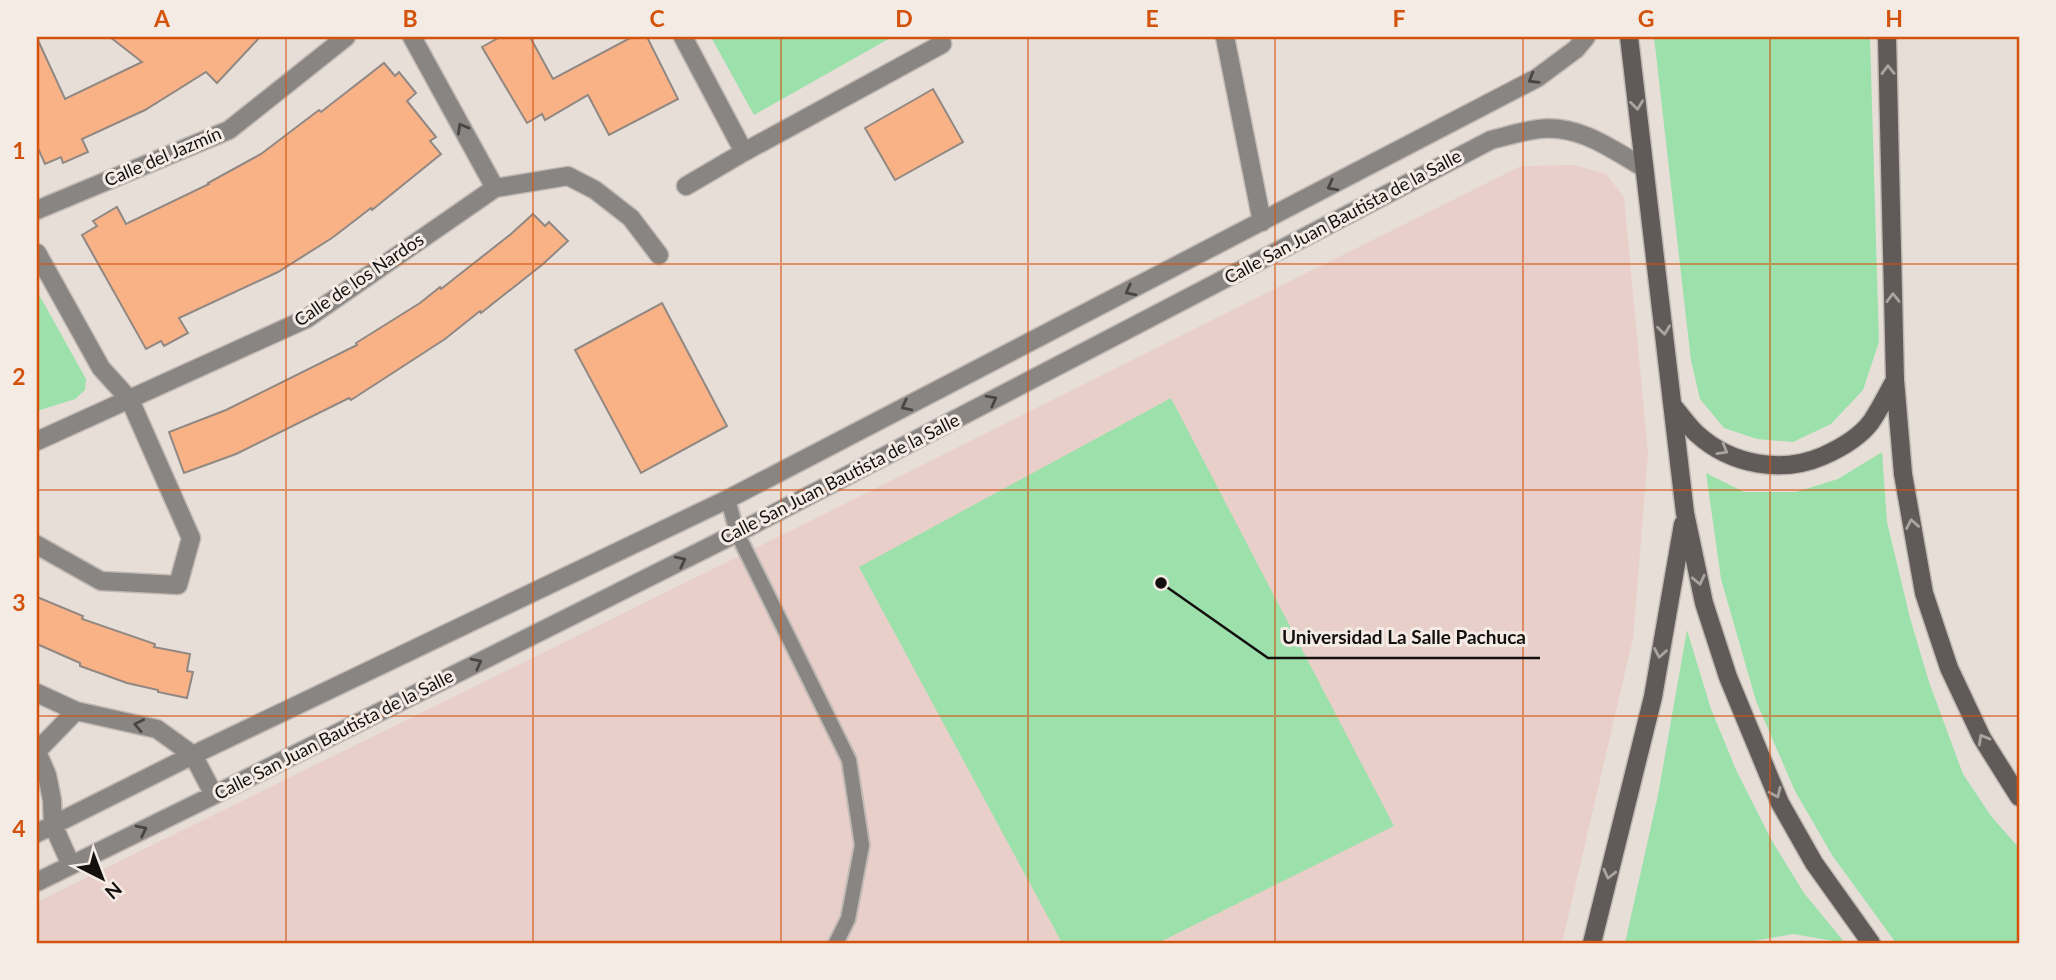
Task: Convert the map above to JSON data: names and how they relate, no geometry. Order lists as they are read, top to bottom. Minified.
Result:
{"streets":{"street":["Calle del Jazmín","Calle San Juan Bautista de la Salle","Calle de los Nardos"]},"places":["Universidad La Salle Pachuca"],"north":"bottom right","grid":{"columns":["A","B","C","D","E","F","G","H"],"rows":["1","2","3","4"]}}
